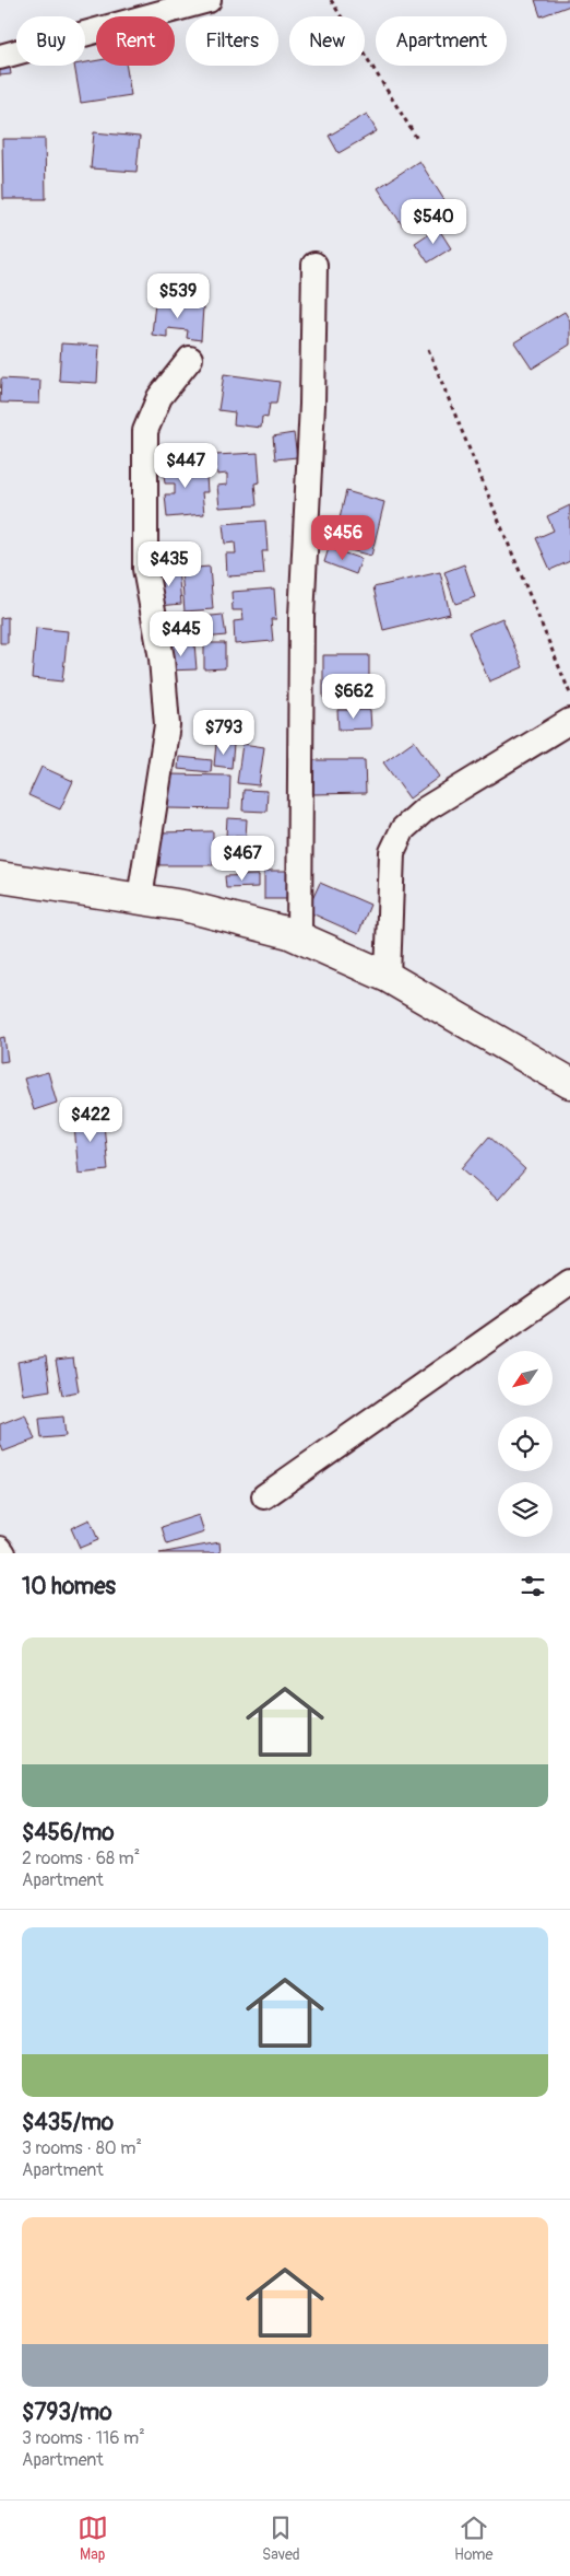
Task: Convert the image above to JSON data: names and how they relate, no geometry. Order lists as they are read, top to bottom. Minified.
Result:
{"north":"bottom left","page":{"chip":["Buy","Rent","Filters","New","Apartment"],"price":["$540","$539","$447","$456","$435","$445","$662","$793","$467","$422"],"heading":"10 homes","list":[{"name":"$456/mo","note":"2 rooms · 68 m² · Apartment"},{"name":"$435/mo","note":"3 rooms · 80 m² · Apartment"},{"name":"$793/mo","note":"3 rooms · 116 m² · Apartment"}],"tabs":["Map","Saved","Home"]}}
